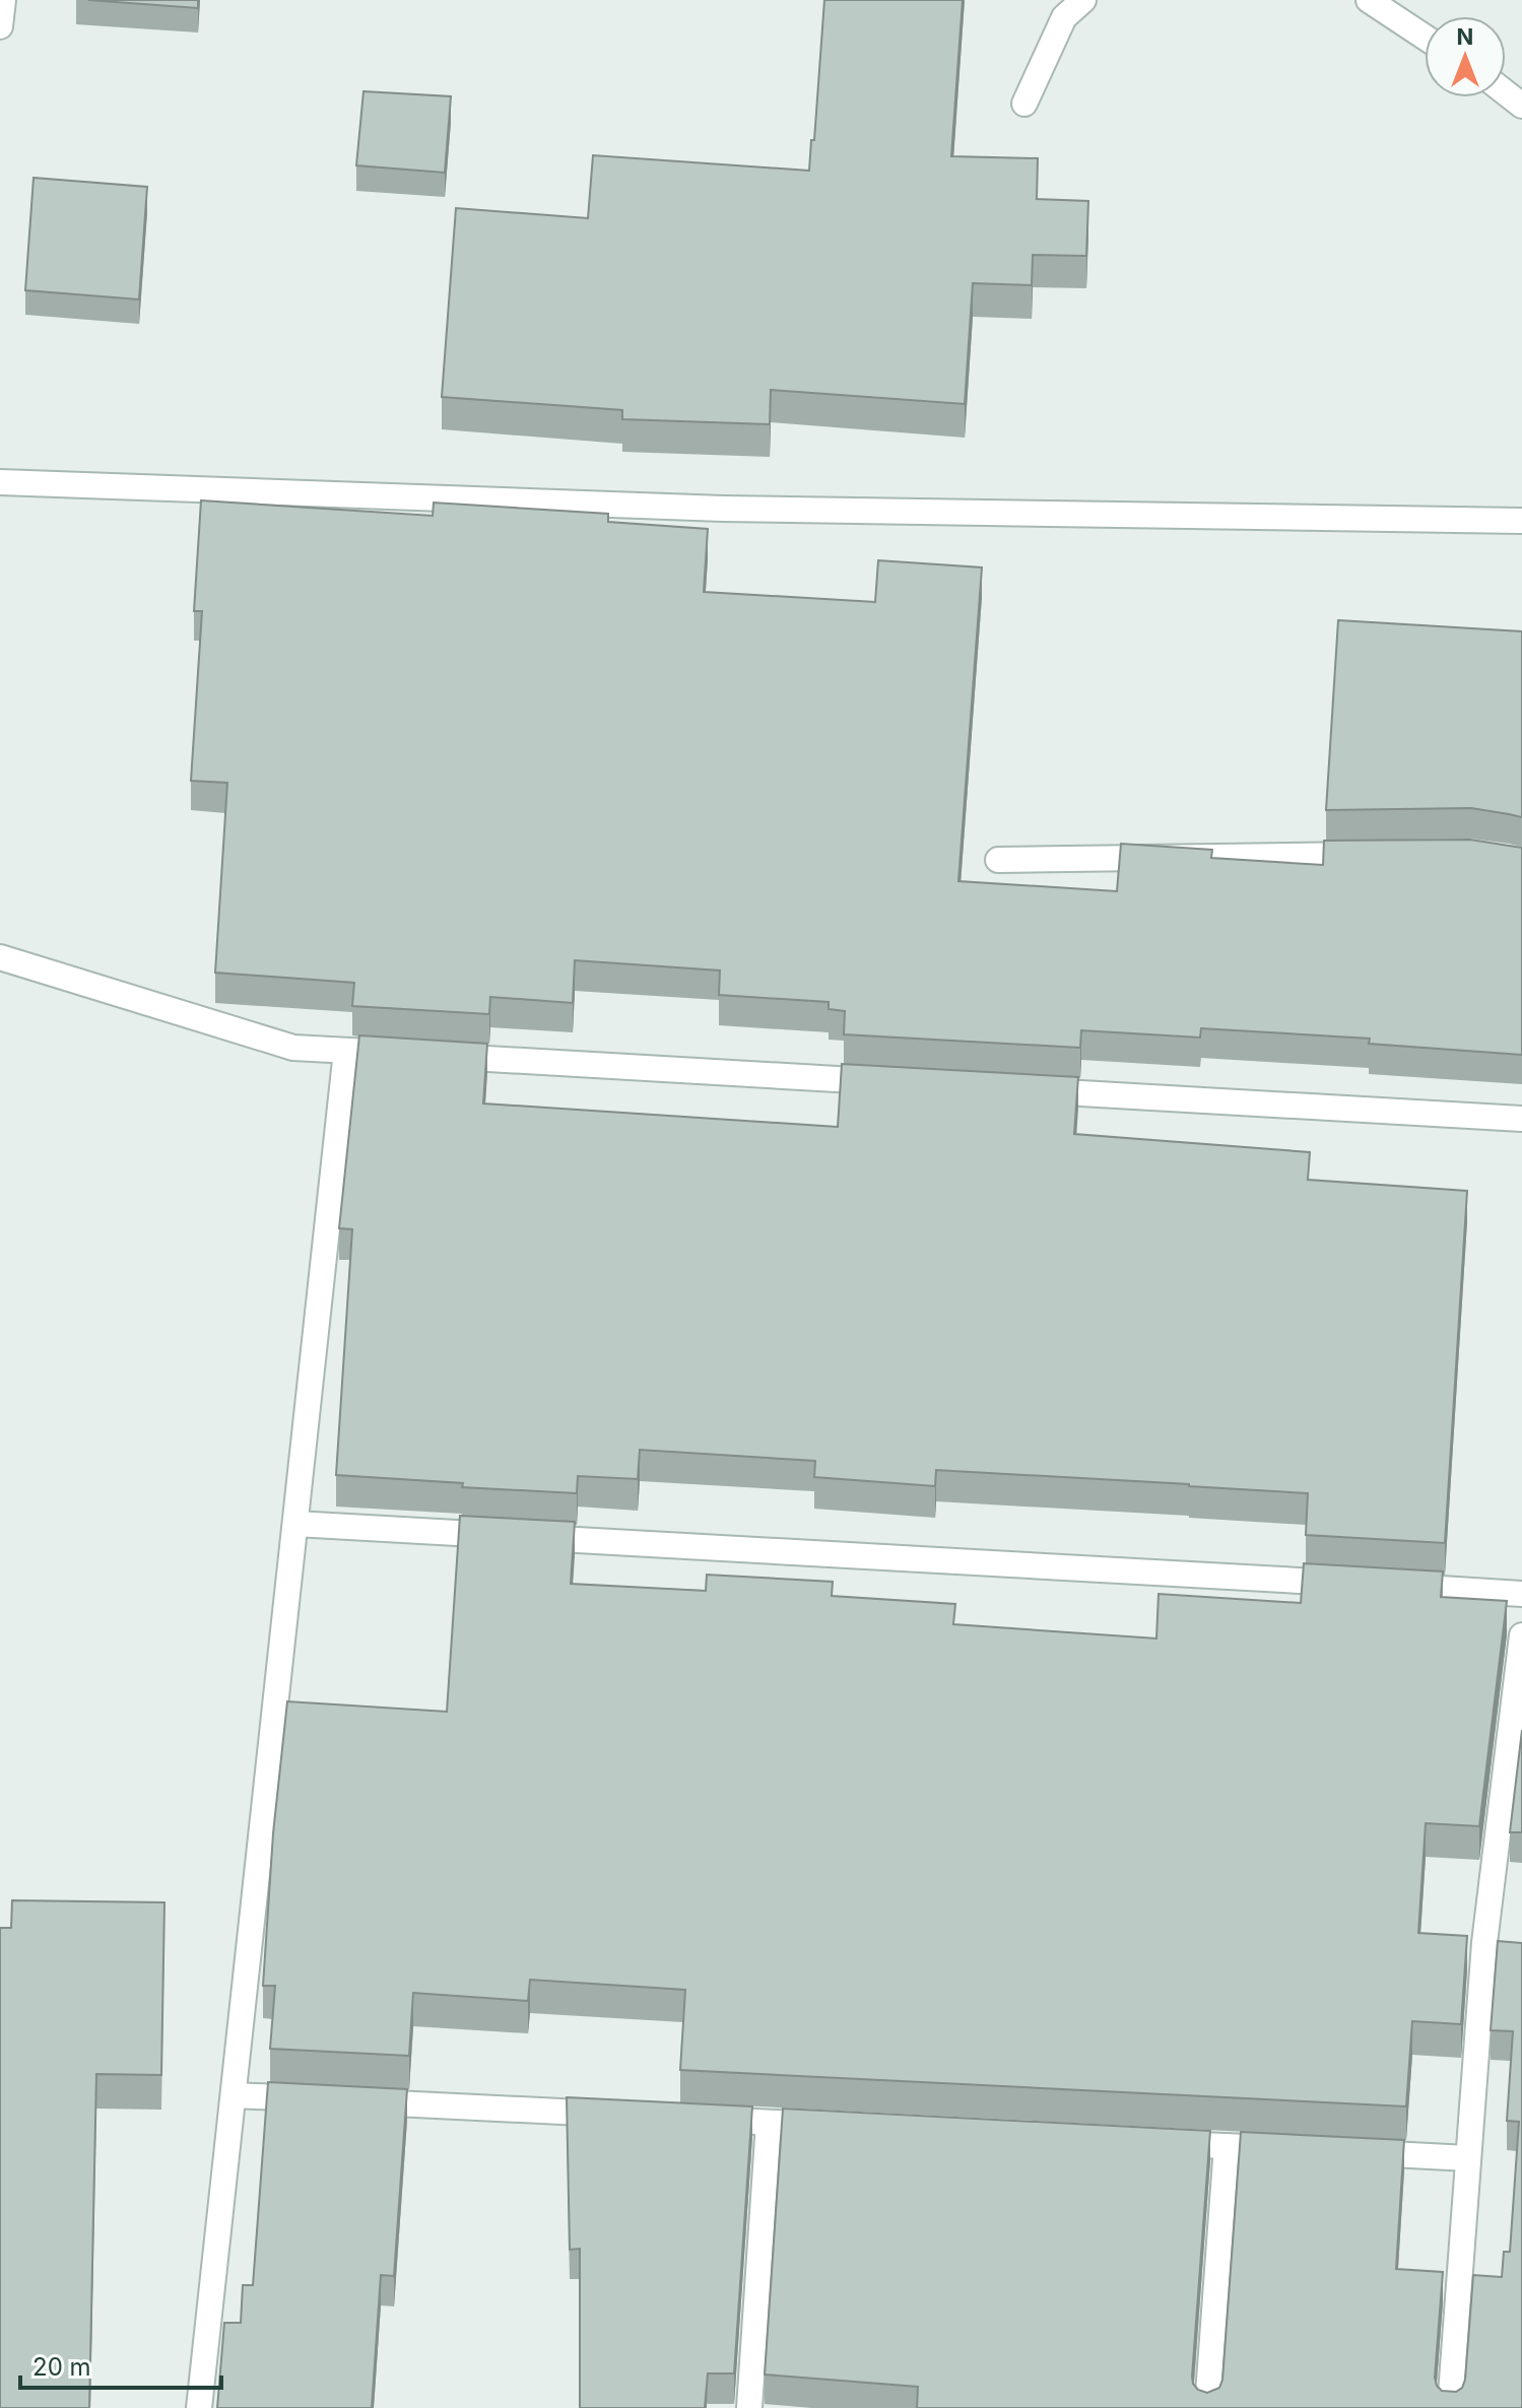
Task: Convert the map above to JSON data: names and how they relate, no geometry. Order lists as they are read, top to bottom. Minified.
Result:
{"scale_bar":"20 m","north":"top"}
